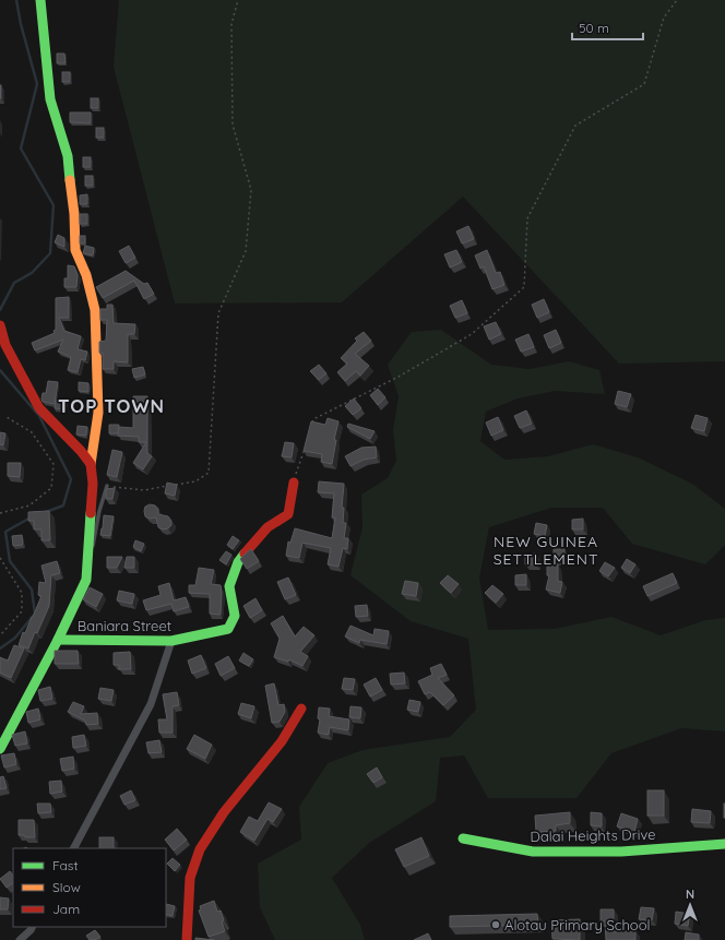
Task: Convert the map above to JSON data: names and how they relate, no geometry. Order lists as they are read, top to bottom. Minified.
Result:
{"streets":{"street":["Baniara Street","Dalai Heights Drive"]},"districts":["TOP TOWN","NEW GUINEA SETTLEMENT"],"places":["Alotau Primary School"],"legend":["Fast","Slow","Jam"],"scale_bar":"50 m","north":"top"}
